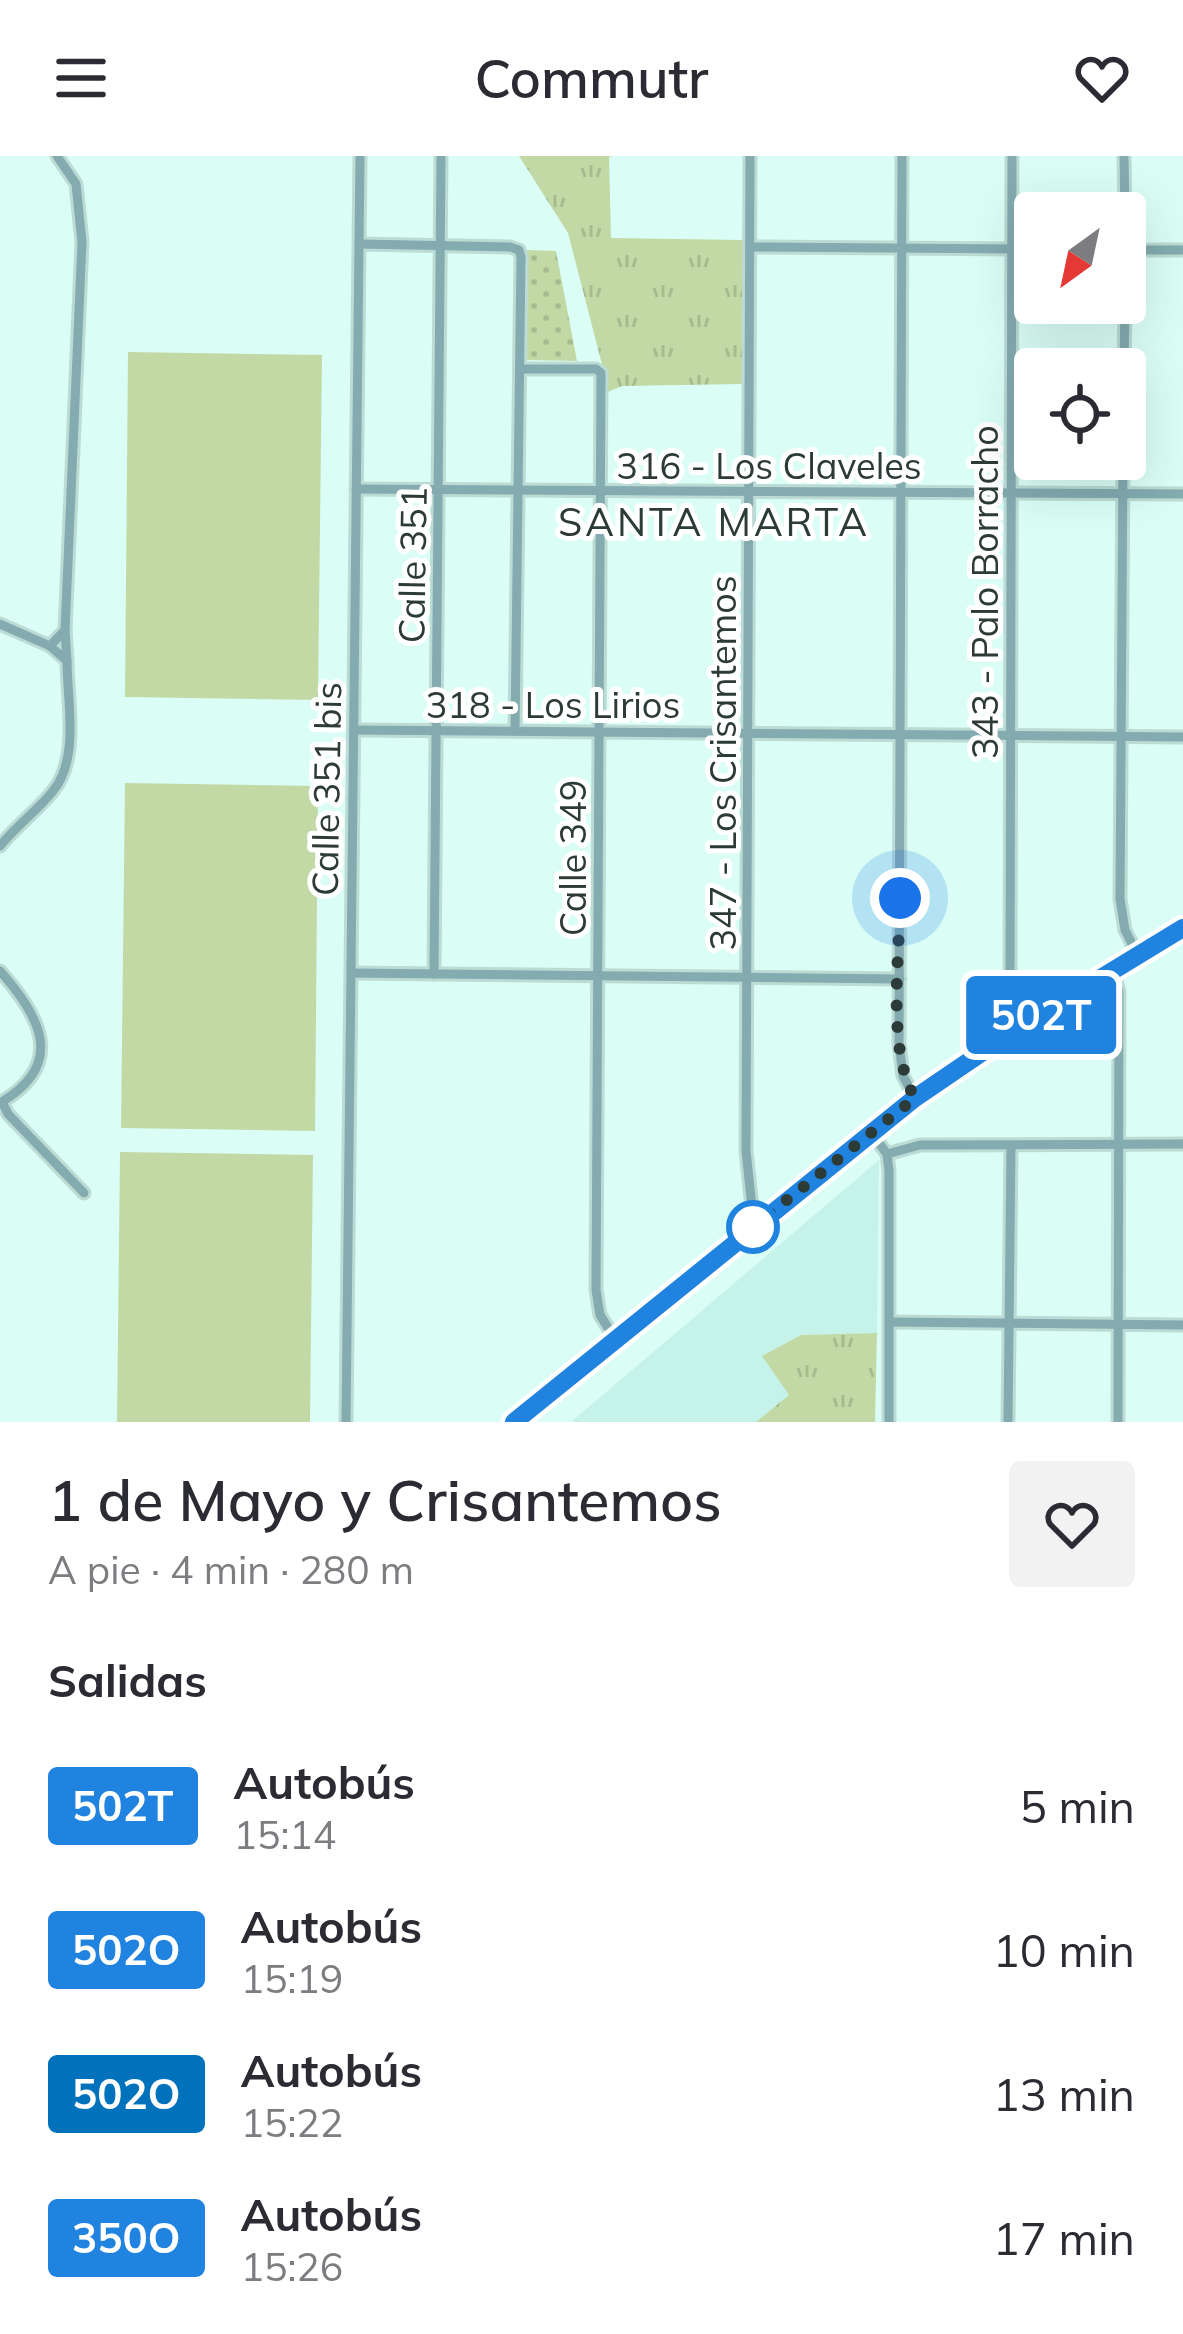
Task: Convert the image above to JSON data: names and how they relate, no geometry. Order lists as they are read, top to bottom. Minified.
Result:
{"streets":{"street":["316 - Los Claveles","Calle 351","343 - Palo Borracho","318 - Los Lirios","347 - Los Crisantemos","Calle 351 bis","Calle 349"]},"crossings":[["316 - Los Claveles","Calle 351"],["316 - Los Claveles","343 - Palo Borracho"],["316 - Los Claveles","347 - Los Crisantemos"],["316 - Los Claveles","Calle 351 bis"],["316 - Los Claveles","Calle 349"],["Calle 351","318 - Los Lirios"],["343 - Palo Borracho","318 - Los Lirios"],["318 - Los Lirios","347 - Los Crisantemos"],["318 - Los Lirios","Calle 351 bis"],["318 - Los Lirios","Calle 349"]],"districts":["SANTA MARTA"],"lines":["bus line 502T"],"north":"bottom left","page":{"header":"Commutr","on_map":"502T","heading":[["1 de Mayo y Crisantemos","A pie · 4 min · 280 m"],"Salidas"],"list":[{"mark":"502T","name":"Autobús","note":"15:14","value":"5 min"},{"mark":"502O","name":"Autobús","note":"15:19","value":"10 min"},{"mark":"502O","name":"Autobús","note":"15:22","value":"13 min"},{"mark":"350O","name":"Autobús","note":"15:26","value":"17 min"}]}}
